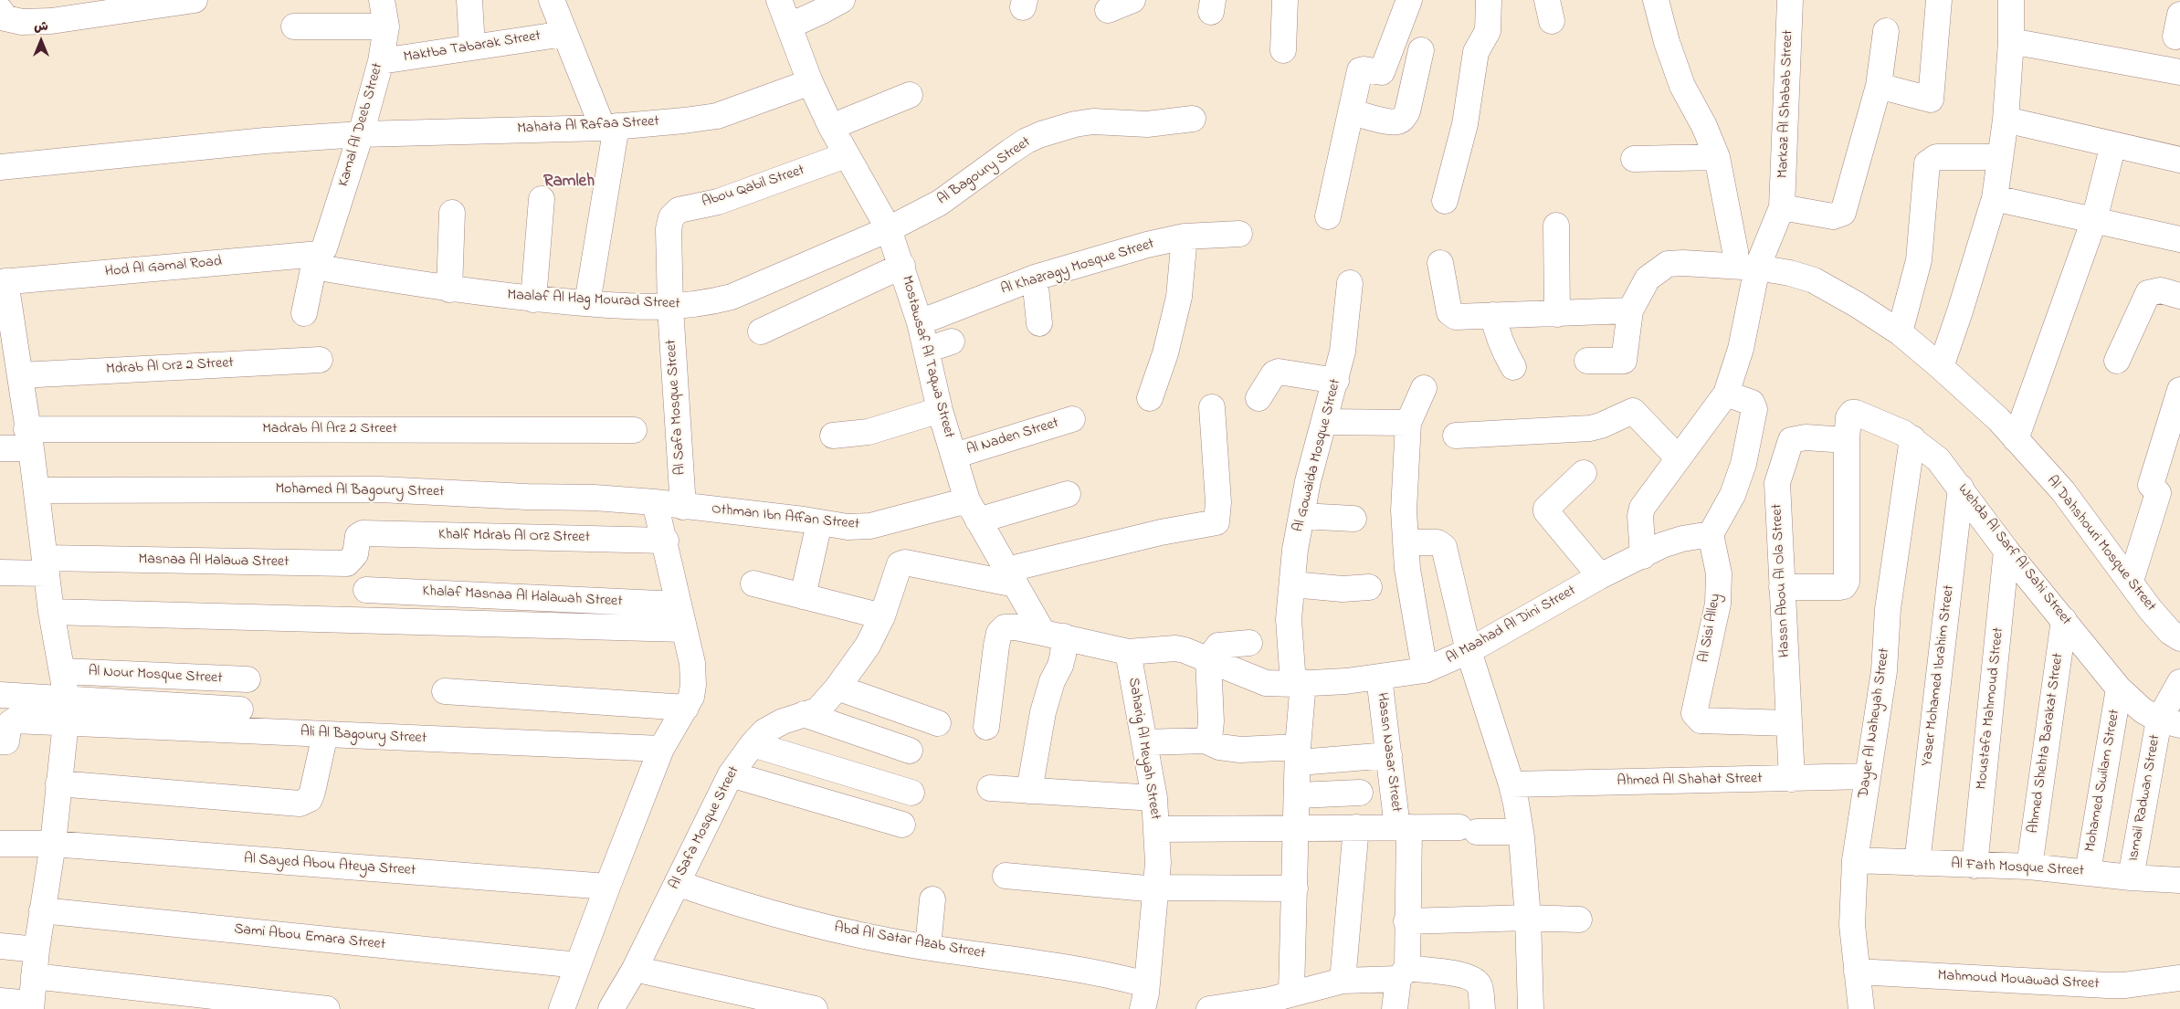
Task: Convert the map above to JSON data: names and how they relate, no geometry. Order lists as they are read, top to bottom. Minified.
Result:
{"streets":{"street":["Maktba Tabarak Street","Markaz Al Shabab Street","Kamal Al Deeb Street","Mahata Al Rafaa Street","Al Bagoury Street","Abou Qabil Street","Hod Al Gamal Road","Al Khazragy Mosque Street","Maalaf Al Hag Mourad Street","Mostawsaf Al Taqwa Street","Mdrab Al Orz 2 Street","Al Safa Mosque Street","Madrab Al Arz 2 Street","Al Naden Street","Al Gowaida Mosque Street","Mohamed Al Bagoury Street","Othman Ibn Affan Street","Khalf Mdrab Al Orz Street","Al Dahshouri Mosque Street","Wehda Al Sarf Al Sahi Street","Masnaa Al Halawa Street","Hassn Abou Al Ola Street","Khalaf Masnaa Al Halawah Street","Al Maahad Al Dini Street","Al Sisi Alley","Al Nour Mosque Street","Yaser Mohamed Ibrahim Street","Moustafa Mahmoud Street","Dayer Al Naheyah Street","Ali Al Bagoury Street","Ahmed Shehta Barakat Street","Saharig Al Meyah Street","Hassn Nasar Street","Ahmed Al Shahat Street","Mohamed Swilam Street","Ismail Radwan Street","Al Sayed Abou Ateya Street","Al Fath Mosque Street","Sami Abou Emara Street","Abd Al Satar Azab Street","Mahmoud Mouawad Street"]},"crossings":[["Maktba Tabarak Street","Kamal Al Deeb Street"],["Markaz Al Shabab Street","Al Dahshouri Mosque Street"],["Kamal Al Deeb Street","Mahata Al Rafaa Street"],["Kamal Al Deeb Street","Hod Al Gamal Road"],["Kamal Al Deeb Street","Maalaf Al Hag Mourad Street"],["Mahata Al Rafaa Street","Mostawsaf Al Taqwa Street"],["Al Bagoury Street","Maalaf Al Hag Mourad Street"],["Al Bagoury Street","Mostawsaf Al Taqwa Street"],["Abou Qabil Street","Maalaf Al Hag Mourad Street"],["Abou Qabil Street","Mostawsaf Al Taqwa Street"],["Abou Qabil Street","Al Safa Mosque Street"],["Hod Al Gamal Road","Maalaf Al Hag Mourad Street"],["Al Khazragy Mosque Street","Mostawsaf Al Taqwa Street"],["Maalaf Al Hag Mourad Street","Mostawsaf Al Taqwa Street"],["Maalaf Al Hag Mourad Street","Al Safa Mosque Street"],["Mostawsaf Al Taqwa Street","Al Safa Mosque Street"],["Mostawsaf Al Taqwa Street","Al Naden Street"],["Mostawsaf Al Taqwa Street","Othman Ibn Affan Street"],["Mostawsaf Al Taqwa Street","Al Maahad Al Dini Street"],["Al Safa Mosque Street","Mohamed Al Bagoury Street"],["Al Safa Mosque Street","Othman Ibn Affan Street"],["Al Safa Mosque Street","Abd Al Satar Azab Street"],["Al Gowaida Mosque Street","Al Maahad Al Dini Street"],["Mohamed Al Bagoury Street","Othman Ibn Affan Street"],["Khalf Mdrab Al Orz Street","Masnaa Al Halawa Street"],["Wehda Al Sarf Al Sahi Street","Hassn Abou Al Ola Street"],["Wehda Al Sarf Al Sahi Street","Yaser Mohamed Ibrahim Street"],["Wehda Al Sarf Al Sahi Street","Moustafa Mahmoud Street"],["Wehda Al Sarf Al Sahi Street","Dayer Al Naheyah Street"],["Wehda Al Sarf Al Sahi Street","Ahmed Shehta Barakat Street"],["Wehda Al Sarf Al Sahi Street","Mohamed Swilam Street"],["Wehda Al Sarf Al Sahi Street","Ismail Radwan Street"],["Hassn Abou Al Ola Street","Al Sisi Alley"],["Hassn Abou Al Ola Street","Ahmed Al Shahat Street"],["Al Maahad Al Dini Street","Al Sisi Alley"],["Al Maahad Al Dini Street","Saharig Al Meyah Street"],["Al Maahad Al Dini Street","Hassn Nasar Street"],["Yaser Mohamed Ibrahim Street","Al Fath Mosque Street"],["Moustafa Mahmoud Street","Al Fath Mosque Street"],["Dayer Al Naheyah Street","Ahmed Al Shahat Street"],["Dayer Al Naheyah Street","Al Fath Mosque Street"],["Dayer Al Naheyah Street","Mahmoud Mouawad Street"],["Ahmed Shehta Barakat Street","Al Fath Mosque Street"],["Saharig Al Meyah Street","Abd Al Satar Azab Street"],["Mohamed Swilam Street","Al Fath Mosque Street"],["Ismail Radwan Street","Al Fath Mosque Street"]],"districts":["Ramleh"],"north":"top"}
